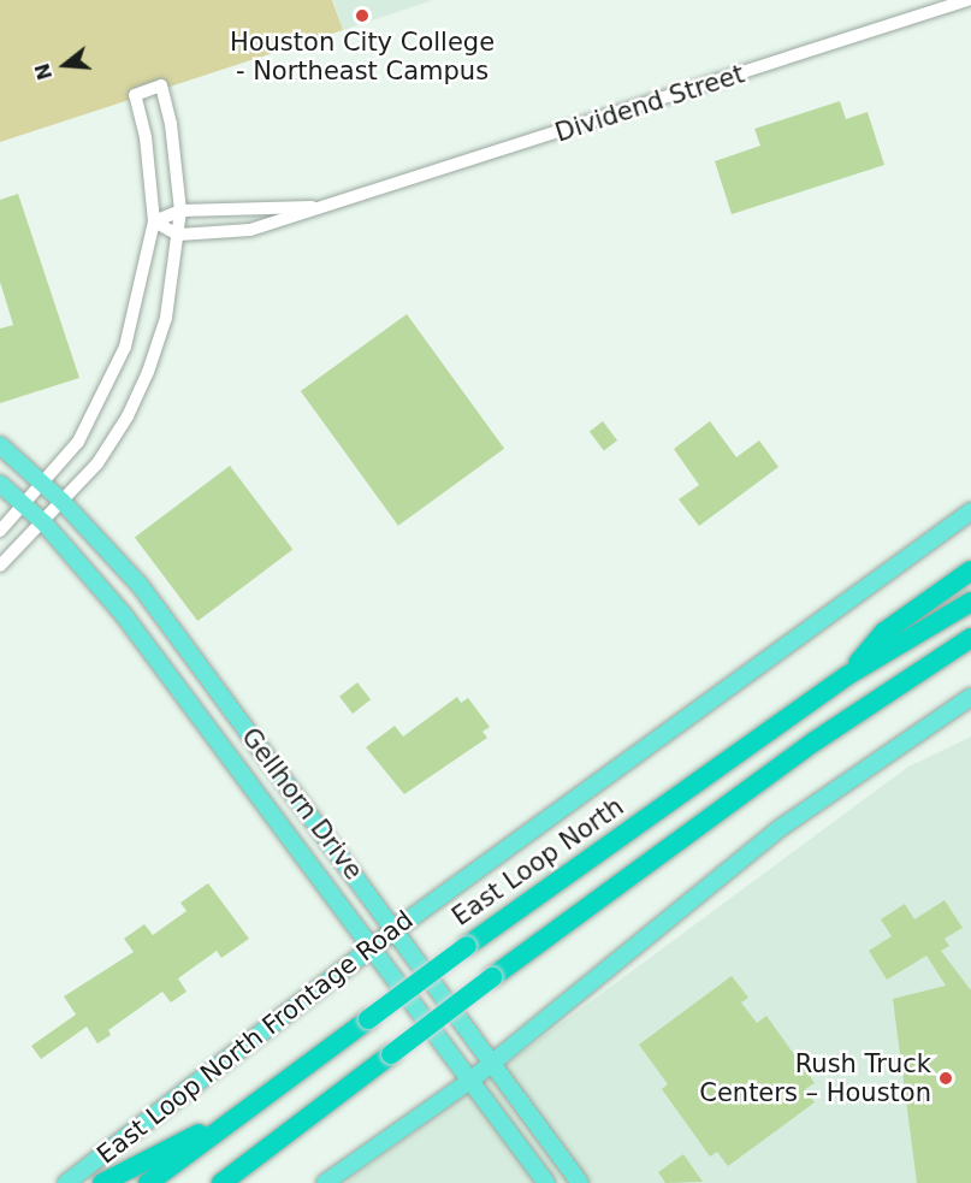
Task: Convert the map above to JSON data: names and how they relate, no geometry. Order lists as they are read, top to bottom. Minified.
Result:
{"streets":{"highway":["East Loop North"],"main road":["Gellhorn Drive","East Loop North Frontage Road"],"street":["Dividend Street"]},"crossings":[["Gellhorn Drive","East Loop North Frontage Road"]],"places":["Houston City College - Northeast Campus","Rush Truck Centers – Houston"],"north":"left"}
